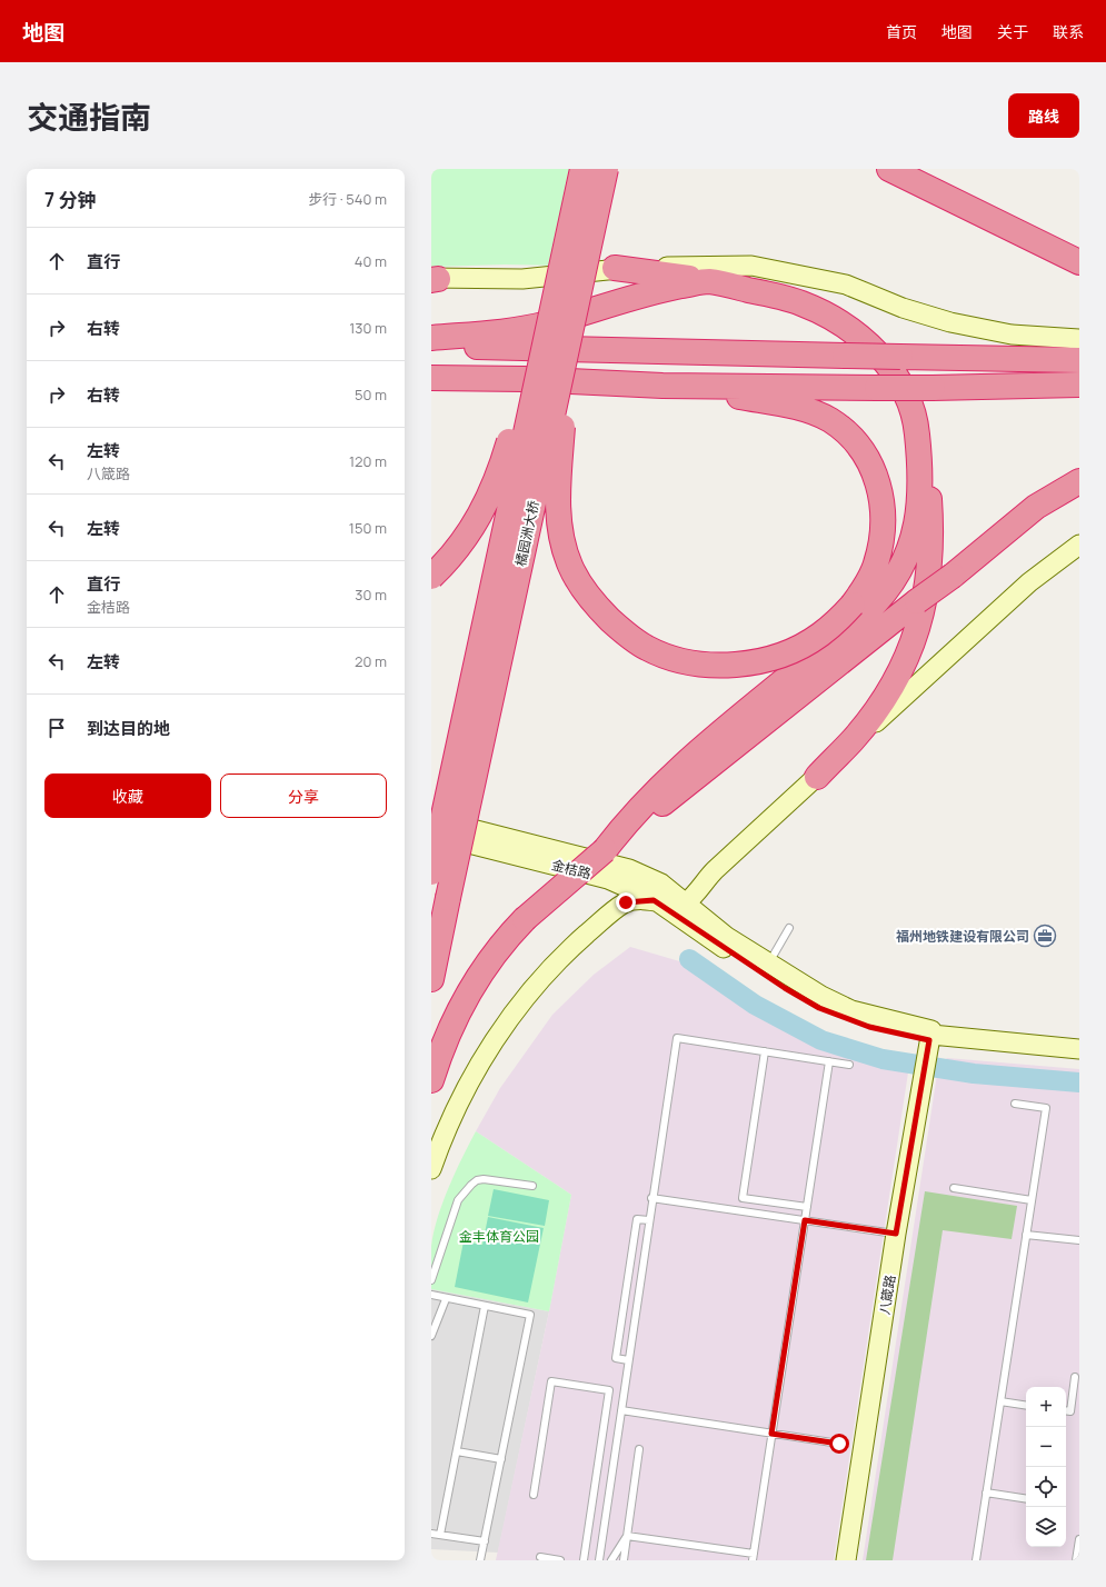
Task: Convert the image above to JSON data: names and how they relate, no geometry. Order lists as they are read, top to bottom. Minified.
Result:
{"streets":{"highway":["橘园洲大桥"],"main road":["金桔路","八箴路"]},"crossings":[["金桔路","八箴路"]],"parks":["金丰体育公园"],"places":{"office":["福州地铁建设有限公司"]},"page":{"header":"地图","nav":["首页","地图","关于","联系"],"title":"交通指南","buttons":["路线",["收藏","分享"]],"heading":["7 分钟","步行 · 540 m"],"list":[["直行","40 m"],["右转","130 m"],["右转","50 m"],["左转","八箴路","120 m"],["左转","150 m"],["直行","金桔路","30 m"],["左转","20 m"],"到达目的地"],"map_buttons":["+","−"]}}
